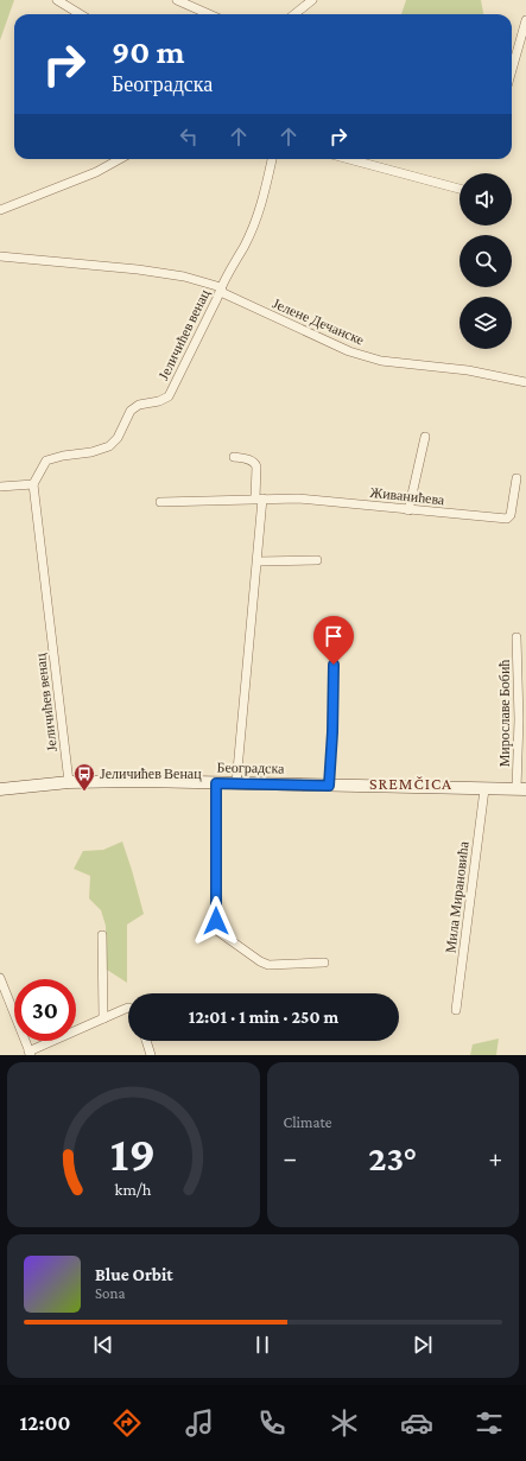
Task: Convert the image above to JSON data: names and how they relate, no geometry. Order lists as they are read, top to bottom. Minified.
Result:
{"streets":{"main road":["Београдска"],"street":["Јелене Дечанске","Јеличићев венац","Живанићева","Мирославе Бобић","Мила Мирановића"]},"crossings":[["Јелене Дечанске","Јеличићев венац"],["Јеличићев венац","Београдска"],["Мирославе Бобић","Београдска"],["Београдска","Мила Мирановића"]],"districts":["SREMČICA"],"places":{"bus stop":["Јеличићев Венац"]},"page":{"turn":["90 m","Београдска"],"limit":"30","trip":"12:01 · 1 min · 250 m","tile":"Climate","heat":["−","23°","+"],"song":["Blue Orbit","Sona"],"tabs":"12:00","gauge":["19","km/h"]}}
